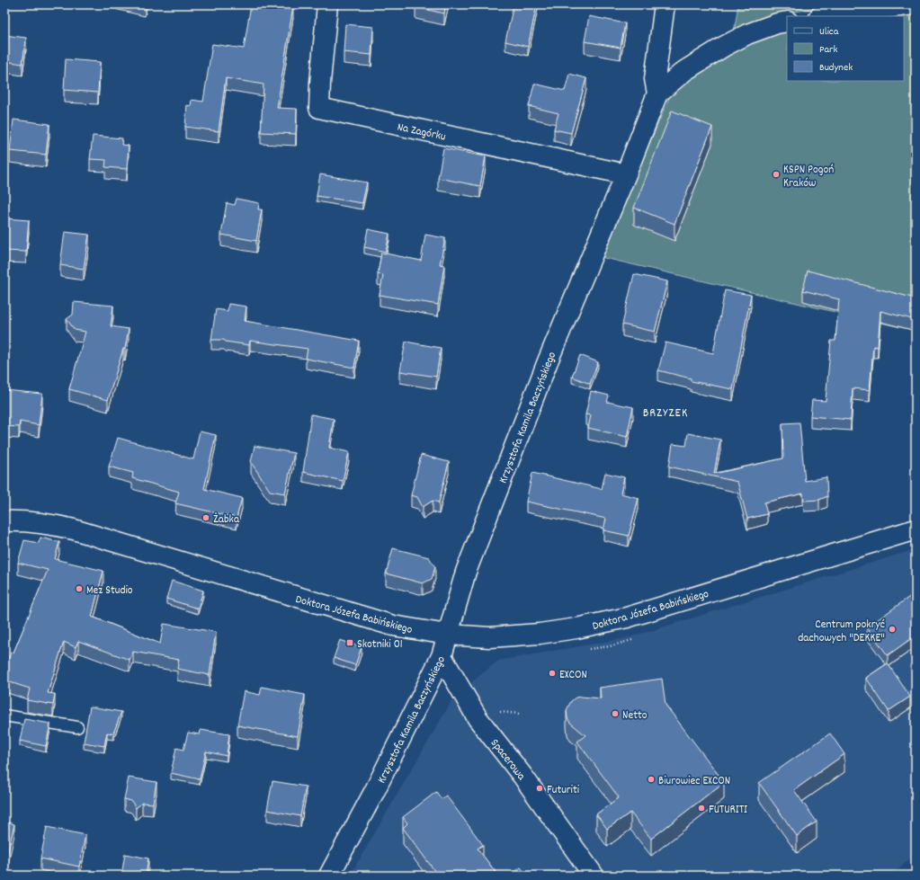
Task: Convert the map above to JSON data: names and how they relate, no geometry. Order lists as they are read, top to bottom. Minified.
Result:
{"streets":{"street":["Na Zagórku","Krzysztofa Kamila Baczyńskiego","Doktora Józefa Babińskiego","Spacerowa"]},"crossings":[["Na Zagórku","Krzysztofa Kamila Baczyńskiego"],["Krzysztofa Kamila Baczyńskiego","Doktora Józefa Babińskiego"],["Krzysztofa Kamila Baczyńskiego","Spacerowa"]],"districts":["BRZYZEK"],"places":{"other":["KSPN Pogoń Kraków","Żabka","Mez Studio","Centrum pokryć dachowych \"DEKKE\"","EXCON","Netto","Biurowiec EXCON","Futuriti","FUTURITI"],"transit":["Skotniki 01"]},"legend":["Ulica","Park","Budynek"]}
